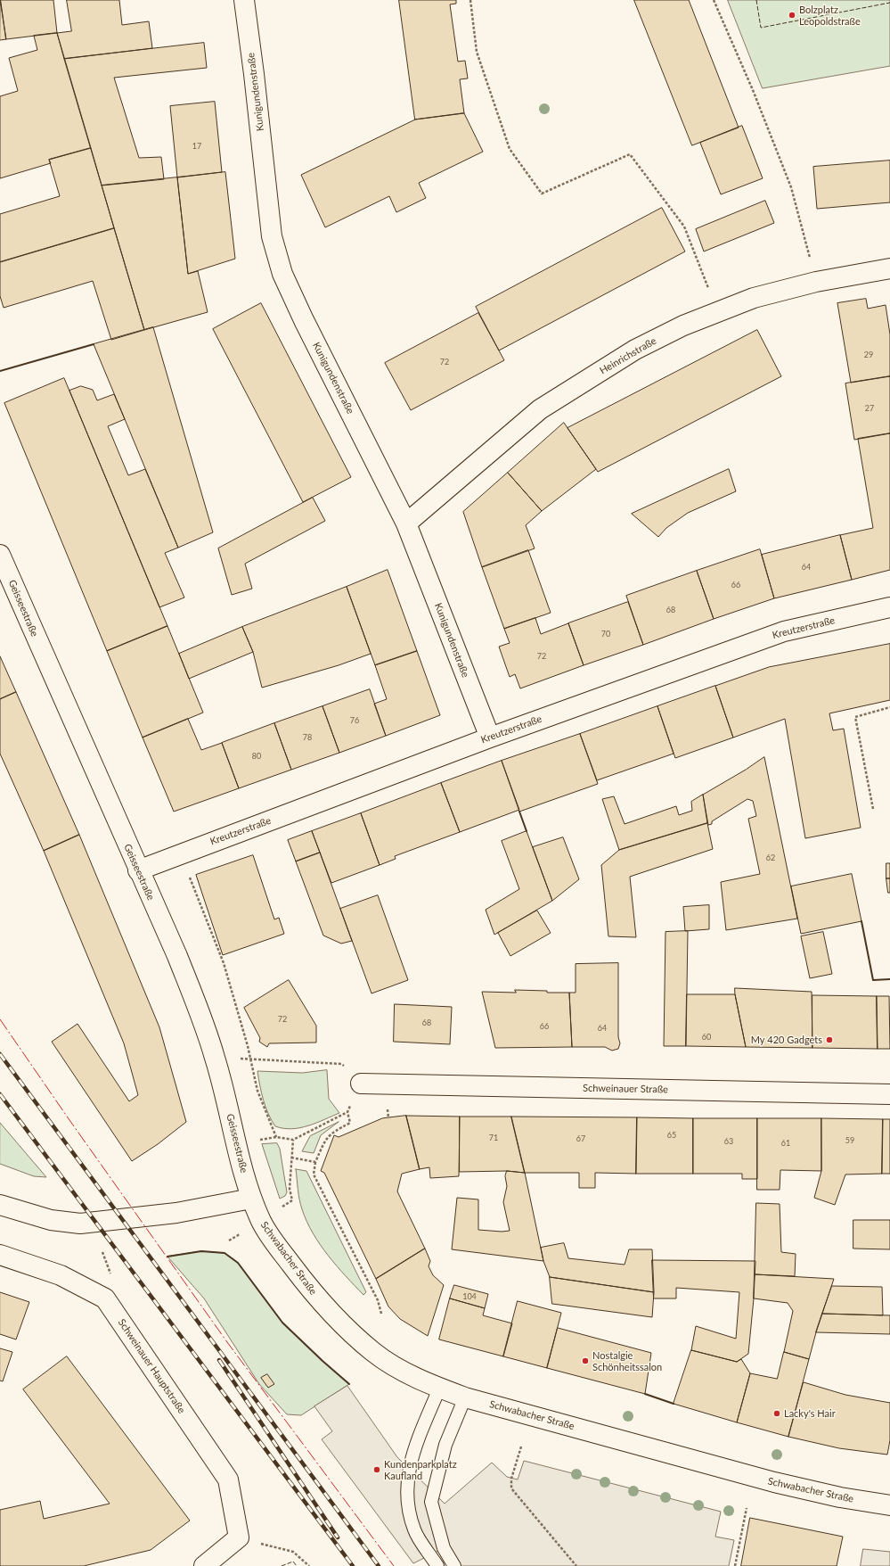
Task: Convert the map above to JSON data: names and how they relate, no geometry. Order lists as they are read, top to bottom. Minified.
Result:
{"streets":{"street":["Kunigundenstraße","Heinrichstraße","Geisseestraße","Kreutzerstraße","Schweinauer Straße","Schwabacher Straße","Schweinauer Hauptstraße"]},"crossings":[["Kunigundenstraße","Heinrichstraße"],["Kunigundenstraße","Kreutzerstraße"],["Geisseestraße","Kreutzerstraße"],["Geisseestraße","Schwabacher Straße"]],"places":["Bolzplatz Leopoldstraße","My 420 Gadgets","Nostalgie Schönheitssalon","Lacky's Hair","Kundenparkplatz Kaufland"],"house_numbers":["17","29","72","27","64","66","68","70","72","76","78","80","62","72","68","66","64","60","65","71","67","59","63","61","104"]}
